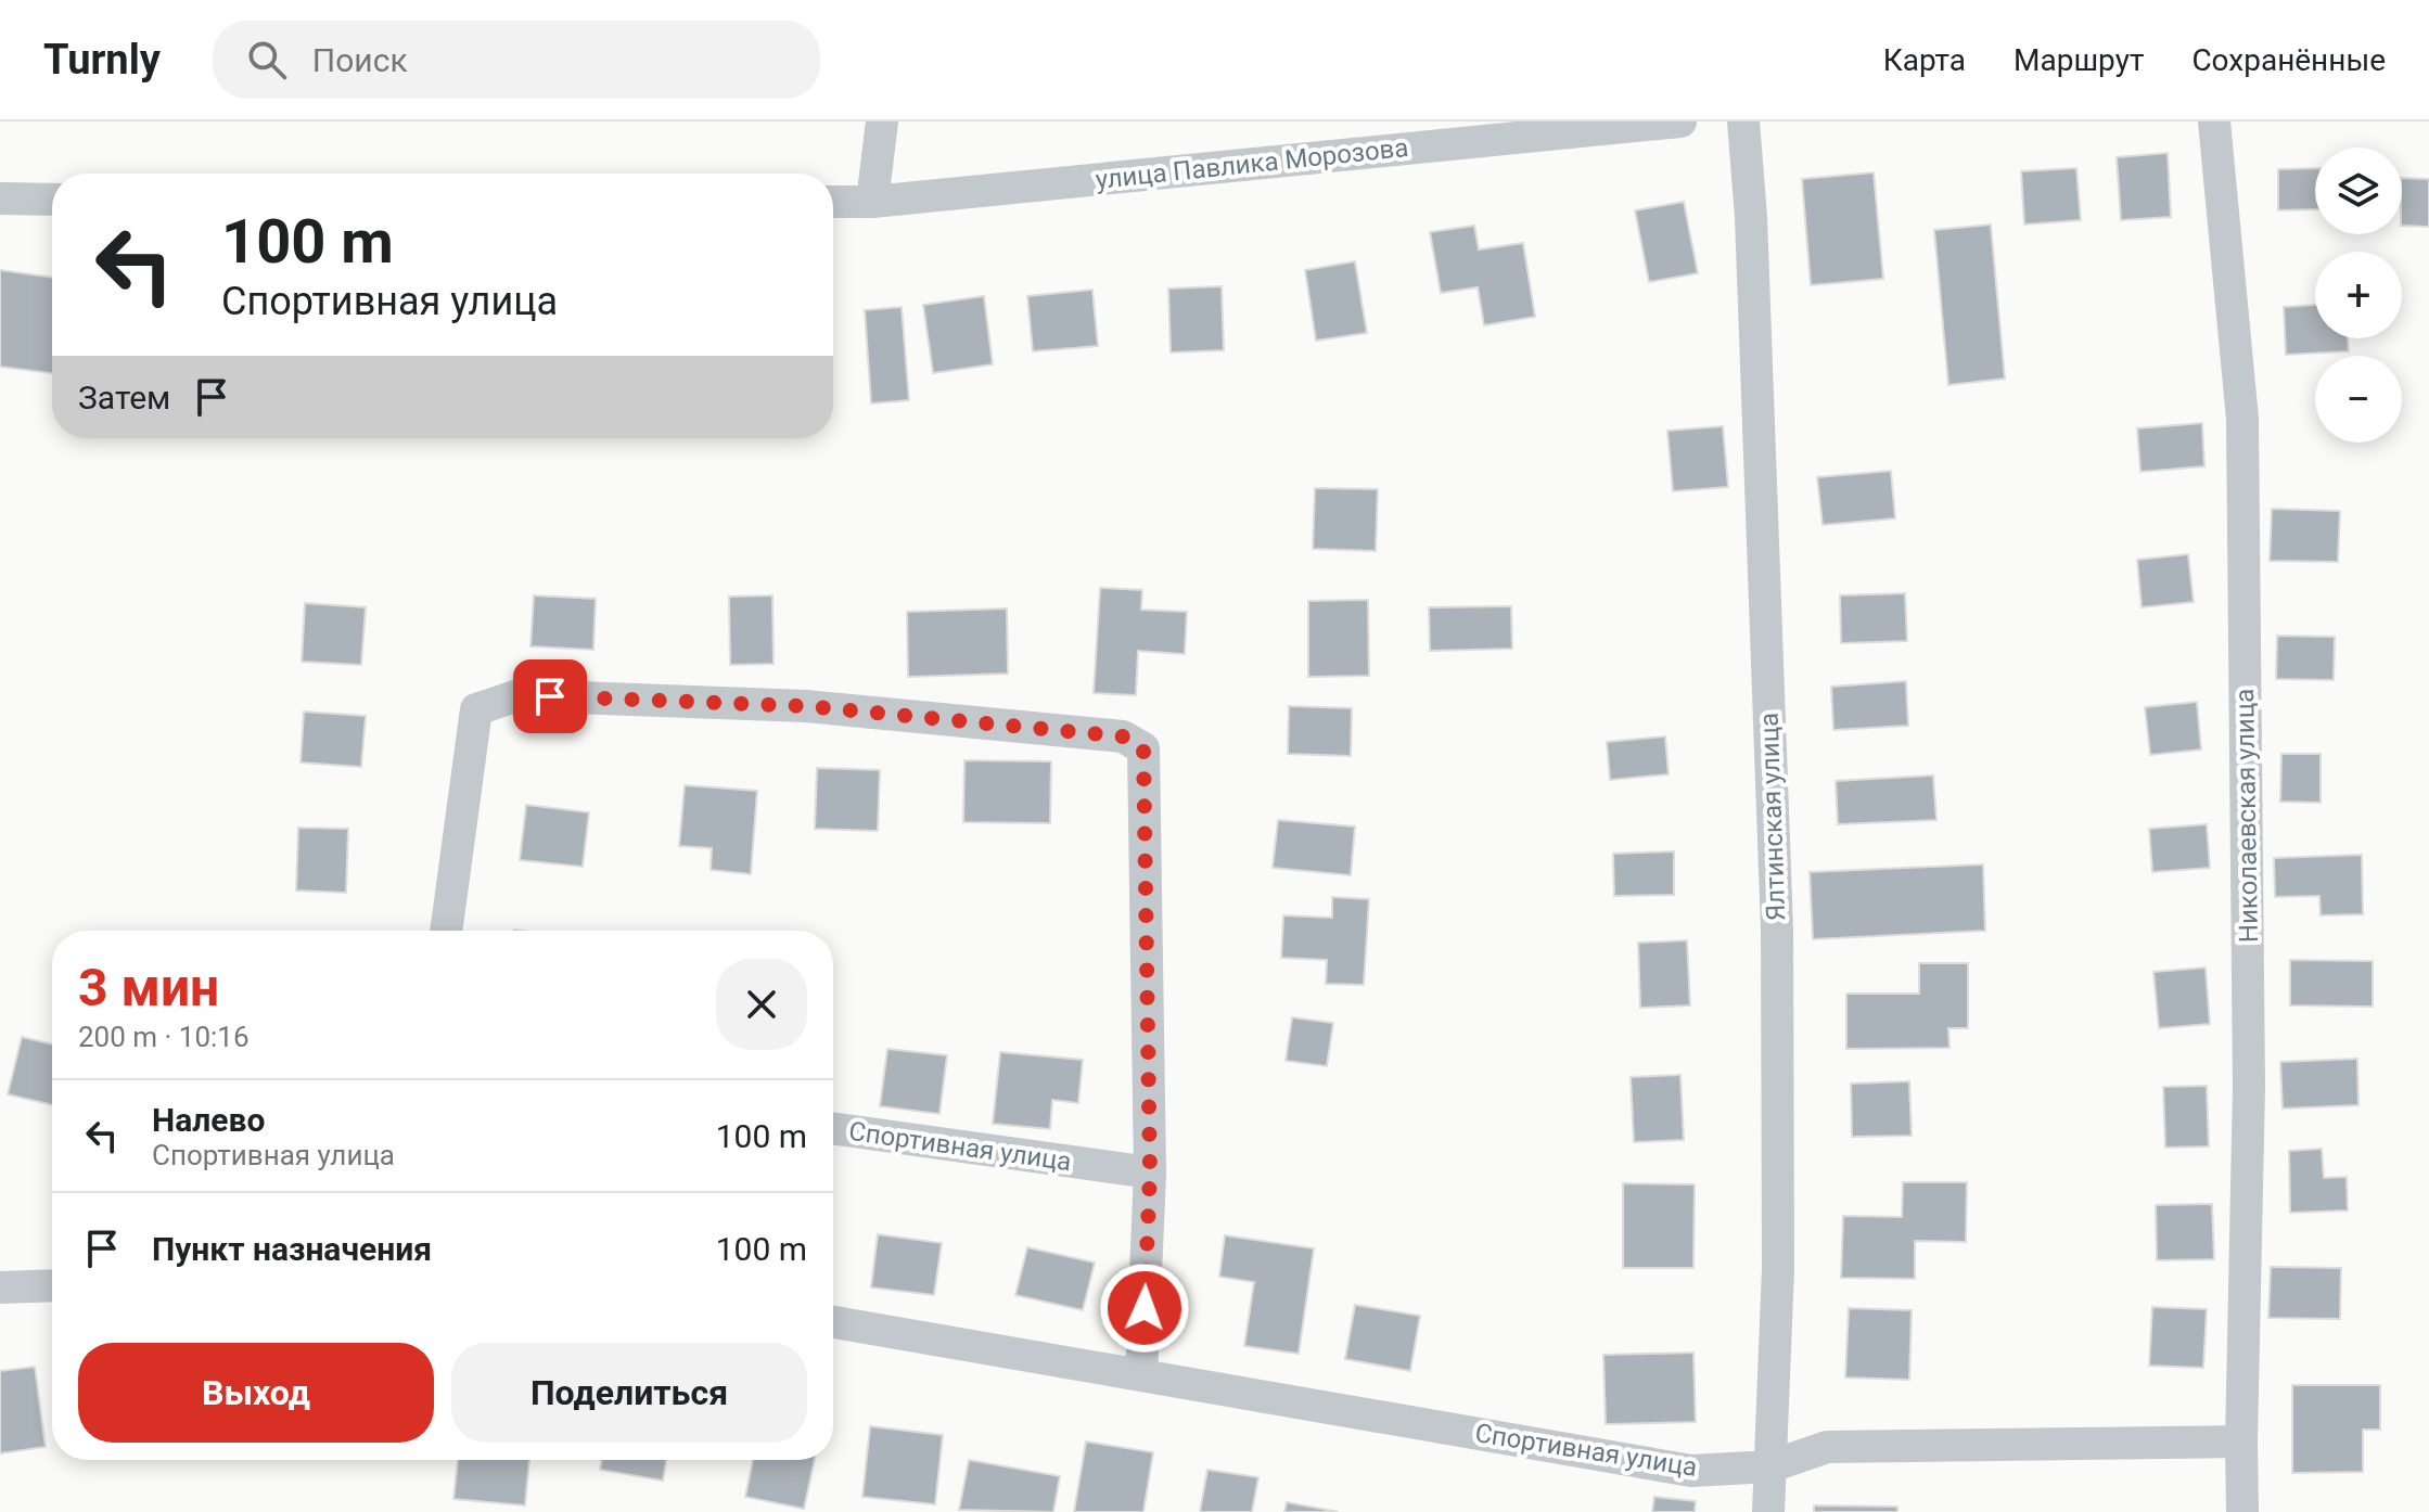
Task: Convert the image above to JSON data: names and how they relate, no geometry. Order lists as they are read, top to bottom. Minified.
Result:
{"streets":{"street":["улица Павлика Морозова","Николаевская улица","Ялтинская улица","Спортивная улица"]},"crossings":[["Николаевская улица","Спортивная улица"],["Ялтинская улица","Спортивная улица"]],"page":{"header":"Turnly","search":"Поиск","nav":["Карта","Маршрут","Сохранённые"],"map_buttons":["+","−"],"turn":["100 m","Спортивная улица"],"then":"Затем","heading":["3 мин","200 m · 10:16"],"list":[{"name":"Налево","note":"Спортивная улица","value":"100 m"},{"name":"Пункт назначения","value":"100 m"}],"buttons":["Выход","Поделиться"]}}
